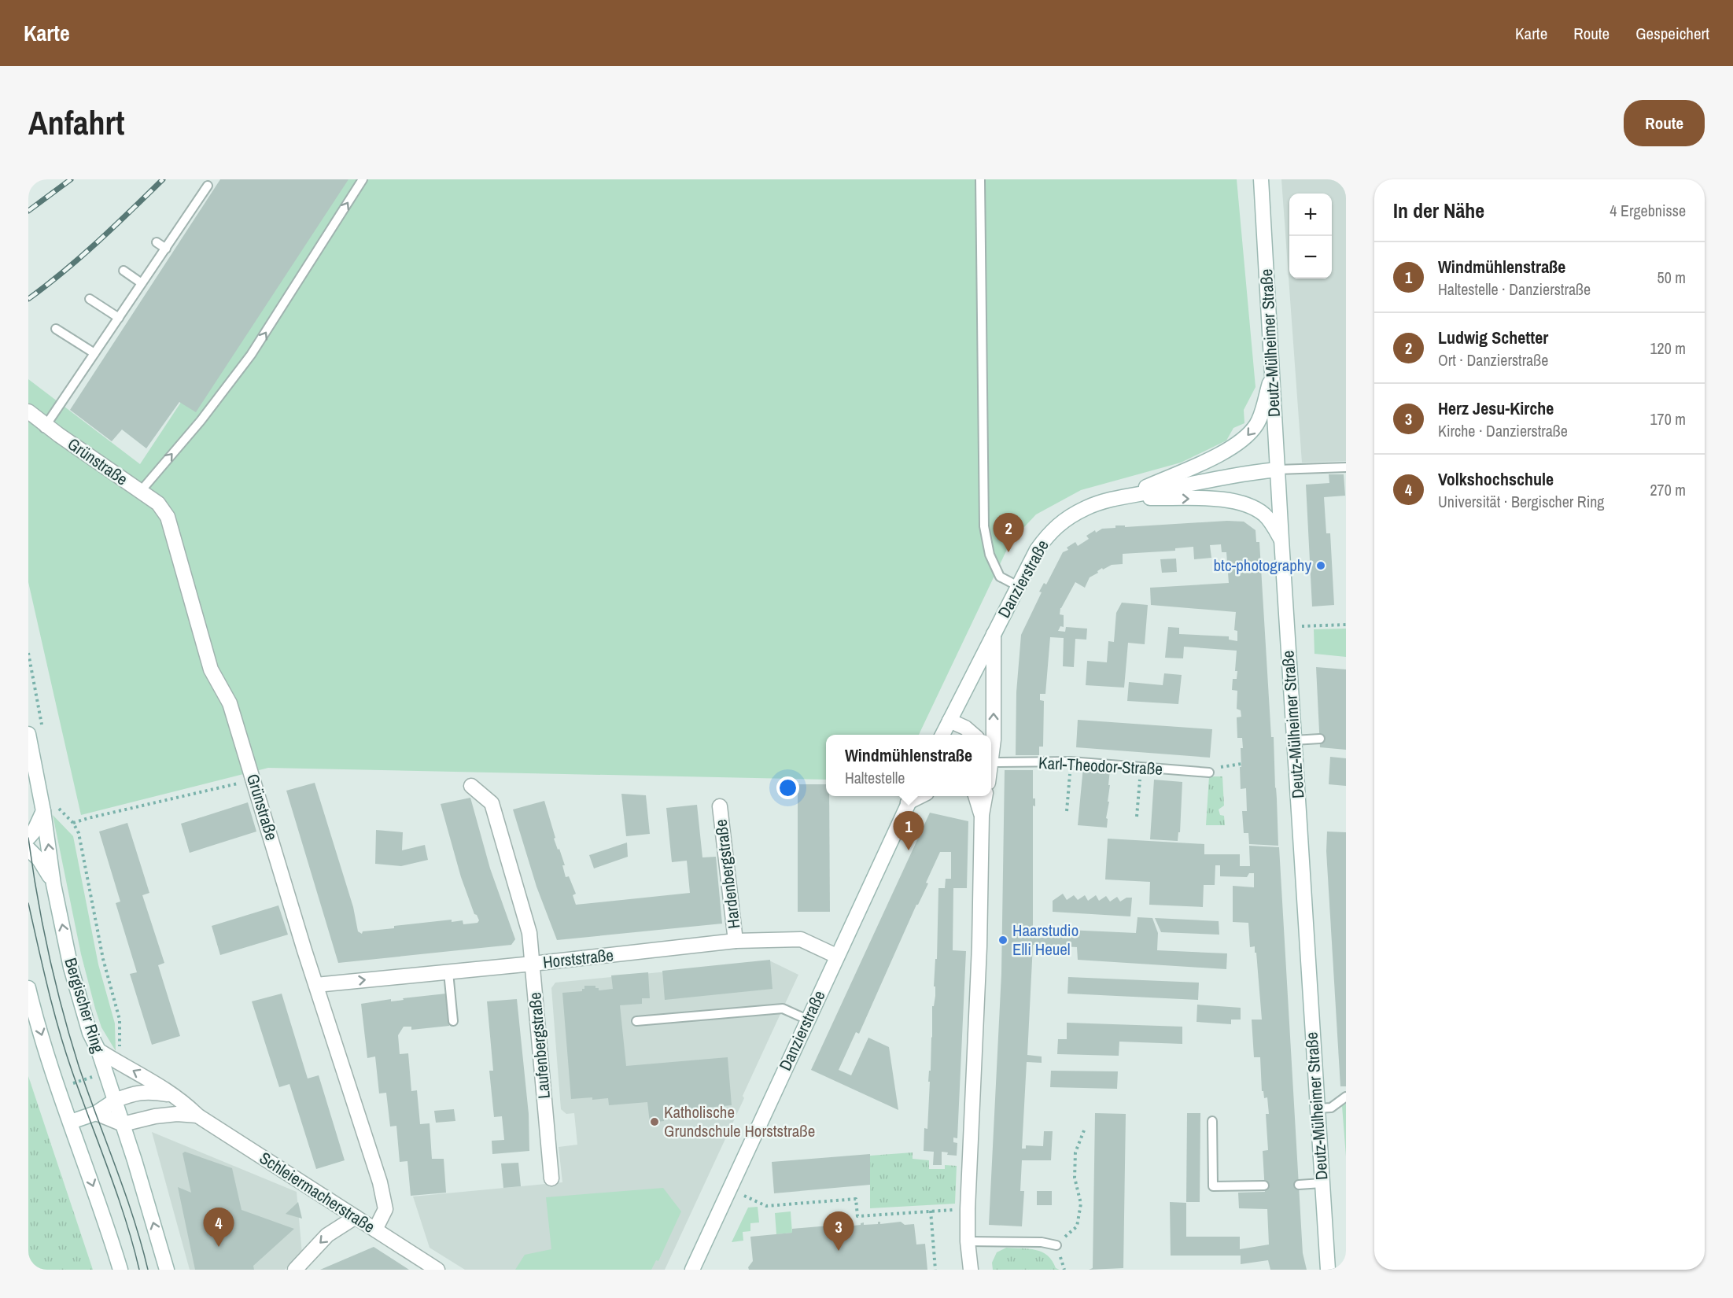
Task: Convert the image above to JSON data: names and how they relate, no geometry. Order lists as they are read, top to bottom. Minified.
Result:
{"streets":{"street":["Deutz-Mülheimer Straße","Grünstraße","Danzierstraße","Hardenbergstraße","Horststraße","Bergischer Ring","Laufenbergstraße","Schleiermacherstraße"],"lane":["Karl-Theodor-Straße"]},"crossings":[["Deutz-Mülheimer Straße","Danzierstraße"],["Grünstraße","Horststraße"],["Grünstraße","Schleiermacherstraße"],["Danzierstraße","Horststraße"],["Hardenbergstraße","Horststraße"],["Horststraße","Laufenbergstraße"],["Bergischer Ring","Schleiermacherstraße"]],"places":["btc-photography","Haarstudio Elli Heuel","Katholische Grundschule Horststraße"],"page":{"header":"Karte","nav":["Karte","Route","Gespeichert"],"buttons":"Route","title":"Anfahrt","heading":["In der Nähe","4 Ergebnisse"],"map_buttons":["+","−"],"list":[{"mark":"1","name":"Windmühlenstraße","note":"Haltestelle · Danzierstraße","value":"50 m"},{"mark":"2","name":"Ludwig Schetter","note":"Ort · Danzierstraße","value":"120 m"},{"mark":"3","name":"Herz Jesu-Kirche","note":"Kirche · Danzierstraße","value":"170 m"},{"mark":"4","name":"Volkshochschule","note":"Universität · Bergischer Ring","value":"270 m"}],"pins":["2","1","4","3"],"popup":["Windmühlenstraße","Haltestelle"]}}
